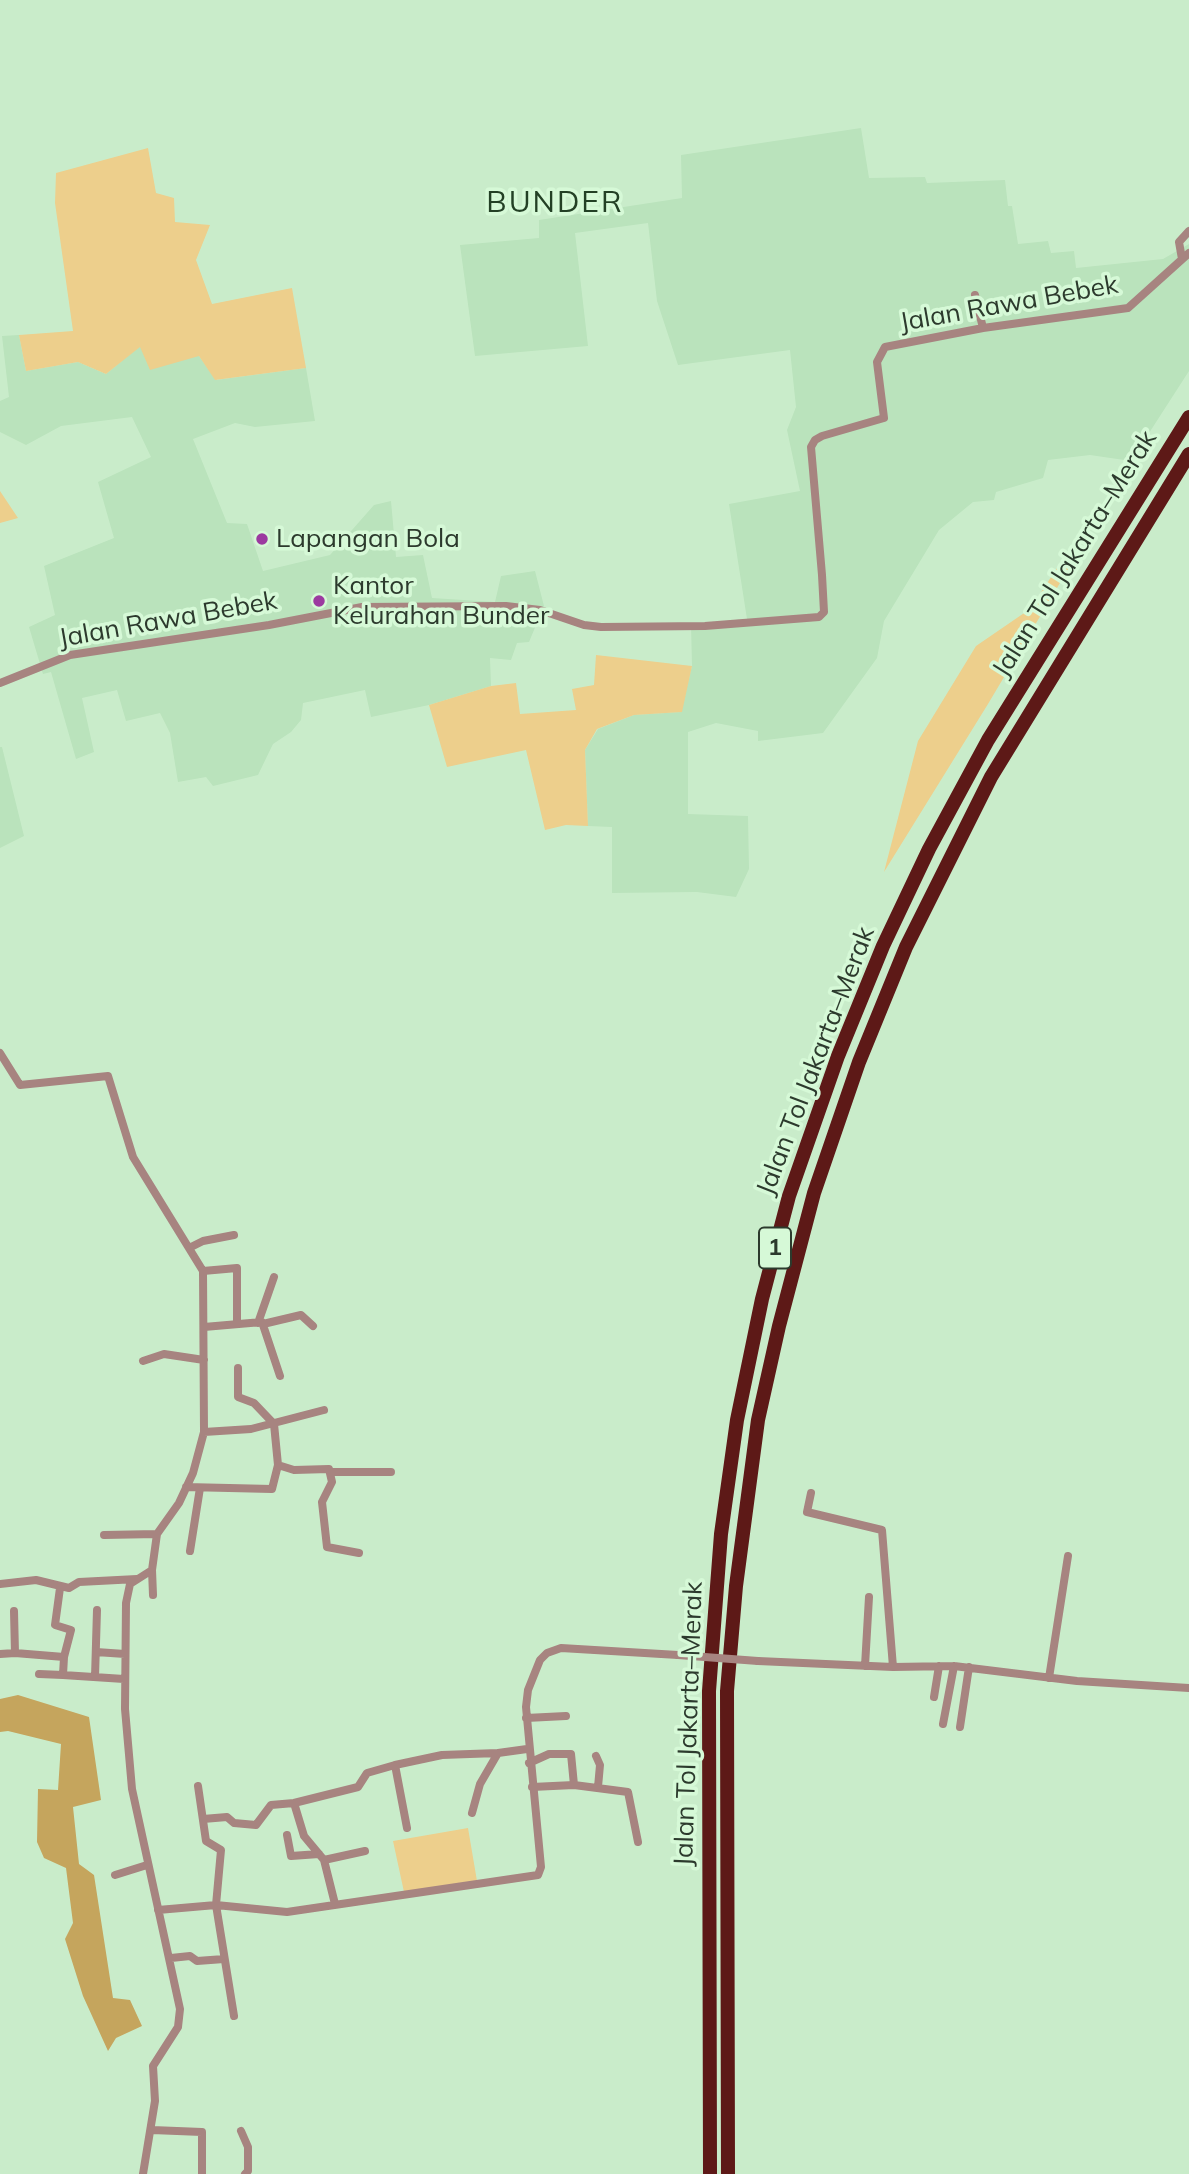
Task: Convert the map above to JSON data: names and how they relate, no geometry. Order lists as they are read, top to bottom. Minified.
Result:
{"streets":{"highway":["Jalan Tol Jakarta–Merak","1"],"street":["Jalan Rawa Bebek"]},"districts":["BUNDER"],"places":["Lapangan Bola","Kantor Kelurahan Bunder"]}
